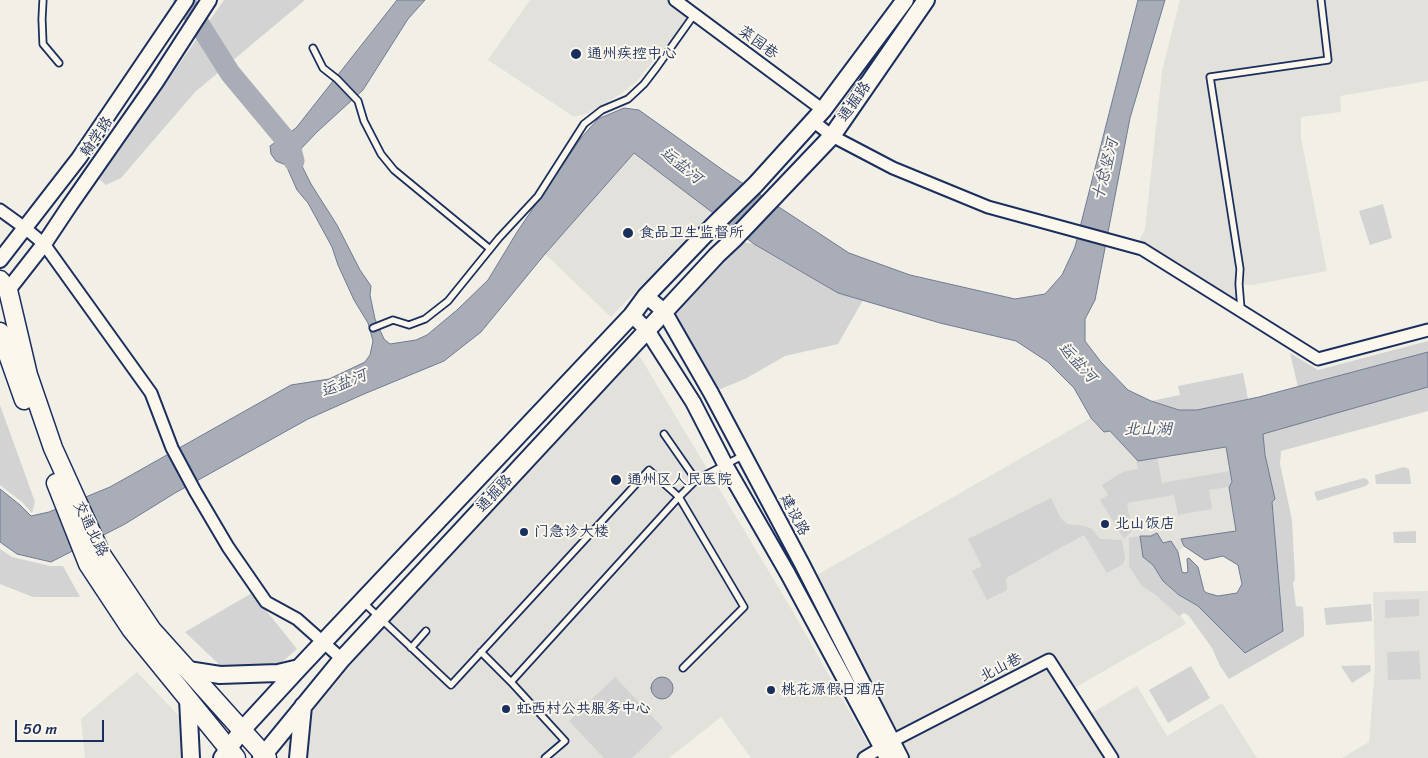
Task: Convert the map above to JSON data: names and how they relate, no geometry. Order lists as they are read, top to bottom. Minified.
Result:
{"streets":{"main road":["通掘路","交通北路"],"street":["菜园巷","翰学路","建设路","北山巷"]},"crossings":[["菜园巷","通掘路"],["通掘路","建设路"],["通掘路","交通北路"],["翰学路","交通北路"],["建设路","北山巷"]],"water":["运盐河","十总竖河","北山湖"],"places":["通州疾控中心","食品卫生监督所","通州区人民医院","北山饭店","门急诊大楼","桃花源假日酒店","虹西村公共服务中心"],"scale_bar":"50 m"}
